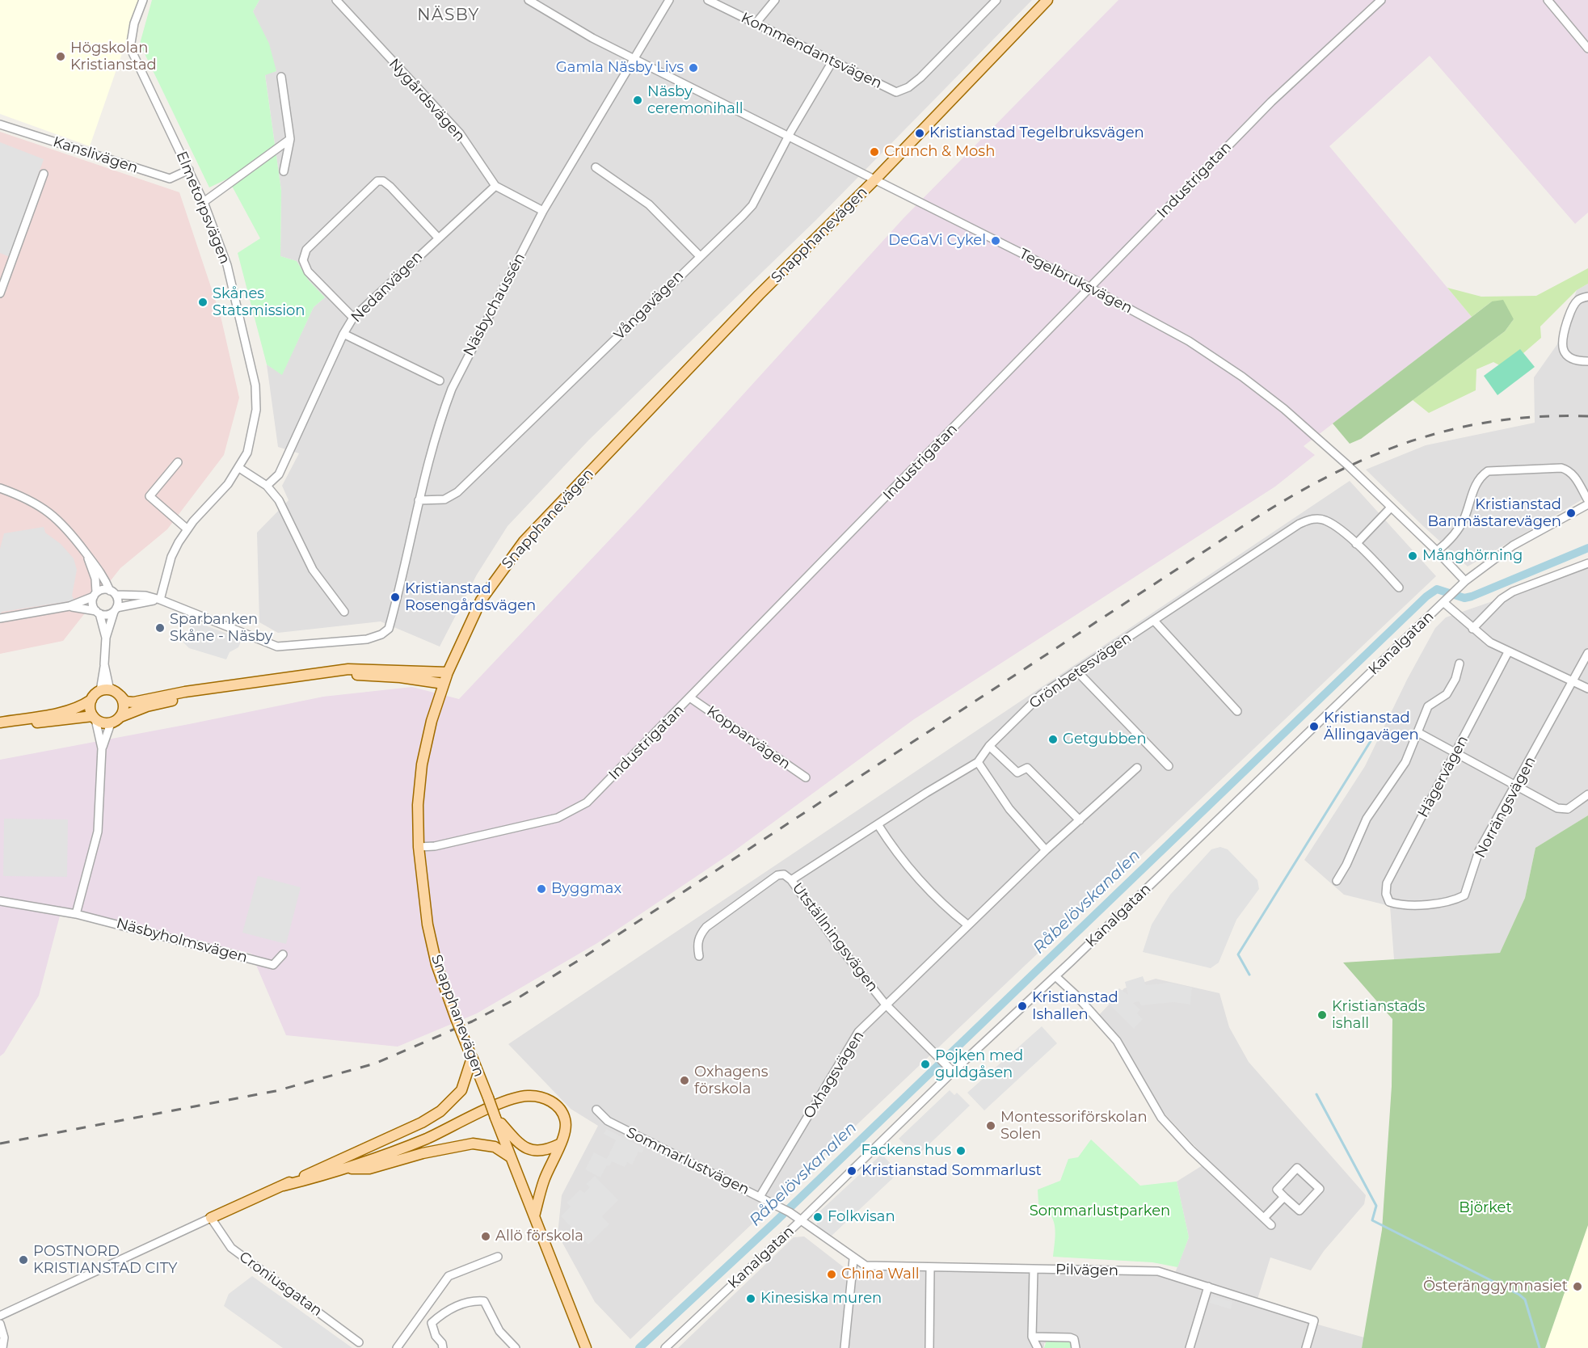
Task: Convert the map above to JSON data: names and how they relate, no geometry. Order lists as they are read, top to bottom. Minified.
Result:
{"streets":{"main road":["Snapphanevägen"],"street":["Kommendantsvägen","Nygårdsvägen","Kanslivägen","Industrigatan","Elmetorpsvägen","Tegelbruksvägen","Nedanvägen","Näsbychaussén","Vångavägen","Kanalgatan","Grönbetesvägen","Kopparvägen","Hägervägen","Norrängsvägen","Utställningsvägen","Näsbyholmsvägen","Oxhagsvägen","Sommarlustvägen","Pilvägen","Croniusgatan"]},"crossings":[["Kommendantsvägen","Vångavägen"],["Nygårdsvägen","Nedanvägen"],["Nygårdsvägen","Näsbychaussén"],["Kanslivägen","Elmetorpsvägen"],["Industrigatan","Snapphanevägen"],["Industrigatan","Tegelbruksvägen"],["Industrigatan","Kopparvägen"],["Elmetorpsvägen","Näsbychaussén"],["Snapphanevägen","Tegelbruksvägen"],["Tegelbruksvägen","Näsbychaussén"],["Tegelbruksvägen","Vångavägen"],["Tegelbruksvägen","Kanalgatan"],["Näsbychaussén","Vångavägen"],["Kanalgatan","Utställningsvägen"],["Kanalgatan","Sommarlustvägen"],["Grönbetesvägen","Utställningsvägen"],["Hägervägen","Norrängsvägen"],["Utställningsvägen","Oxhagsvägen"],["Oxhagsvägen","Sommarlustvägen"],["Sommarlustvägen","Pilvägen"]],"districts":["NÄSBY"],"water":["Råbelövskanalen"],"parks":["Björket","Sommarlustparken"],"places":["Högskolan Kristianstad","Gamla Näsby Livs","Näsby ceremonihall","Kristianstad Tegelbruksvägen","Crunch & Mosh","DeGaVi Cykel","Skånes Statsmission","Kristianstad Banmästarevägen","Månghörning","Kristianstad Rosengårdsvägen","Sparbanken Skåne - Näsby","Kristianstad Ällingavägen","Getgubben","Byggmax","Kristianstad Ishallen","Kristianstads ishall","Pojken med guldgåsen","Oxhagens förskola","Montessoriförskolan Solen","Fackens hus","Kristianstad Sommarlust","Folkvisan","Allö förskola","POSTNORD KRISTIANSTAD CITY","China Wall","Österänggymnasiet","Kinesiska muren"]}
